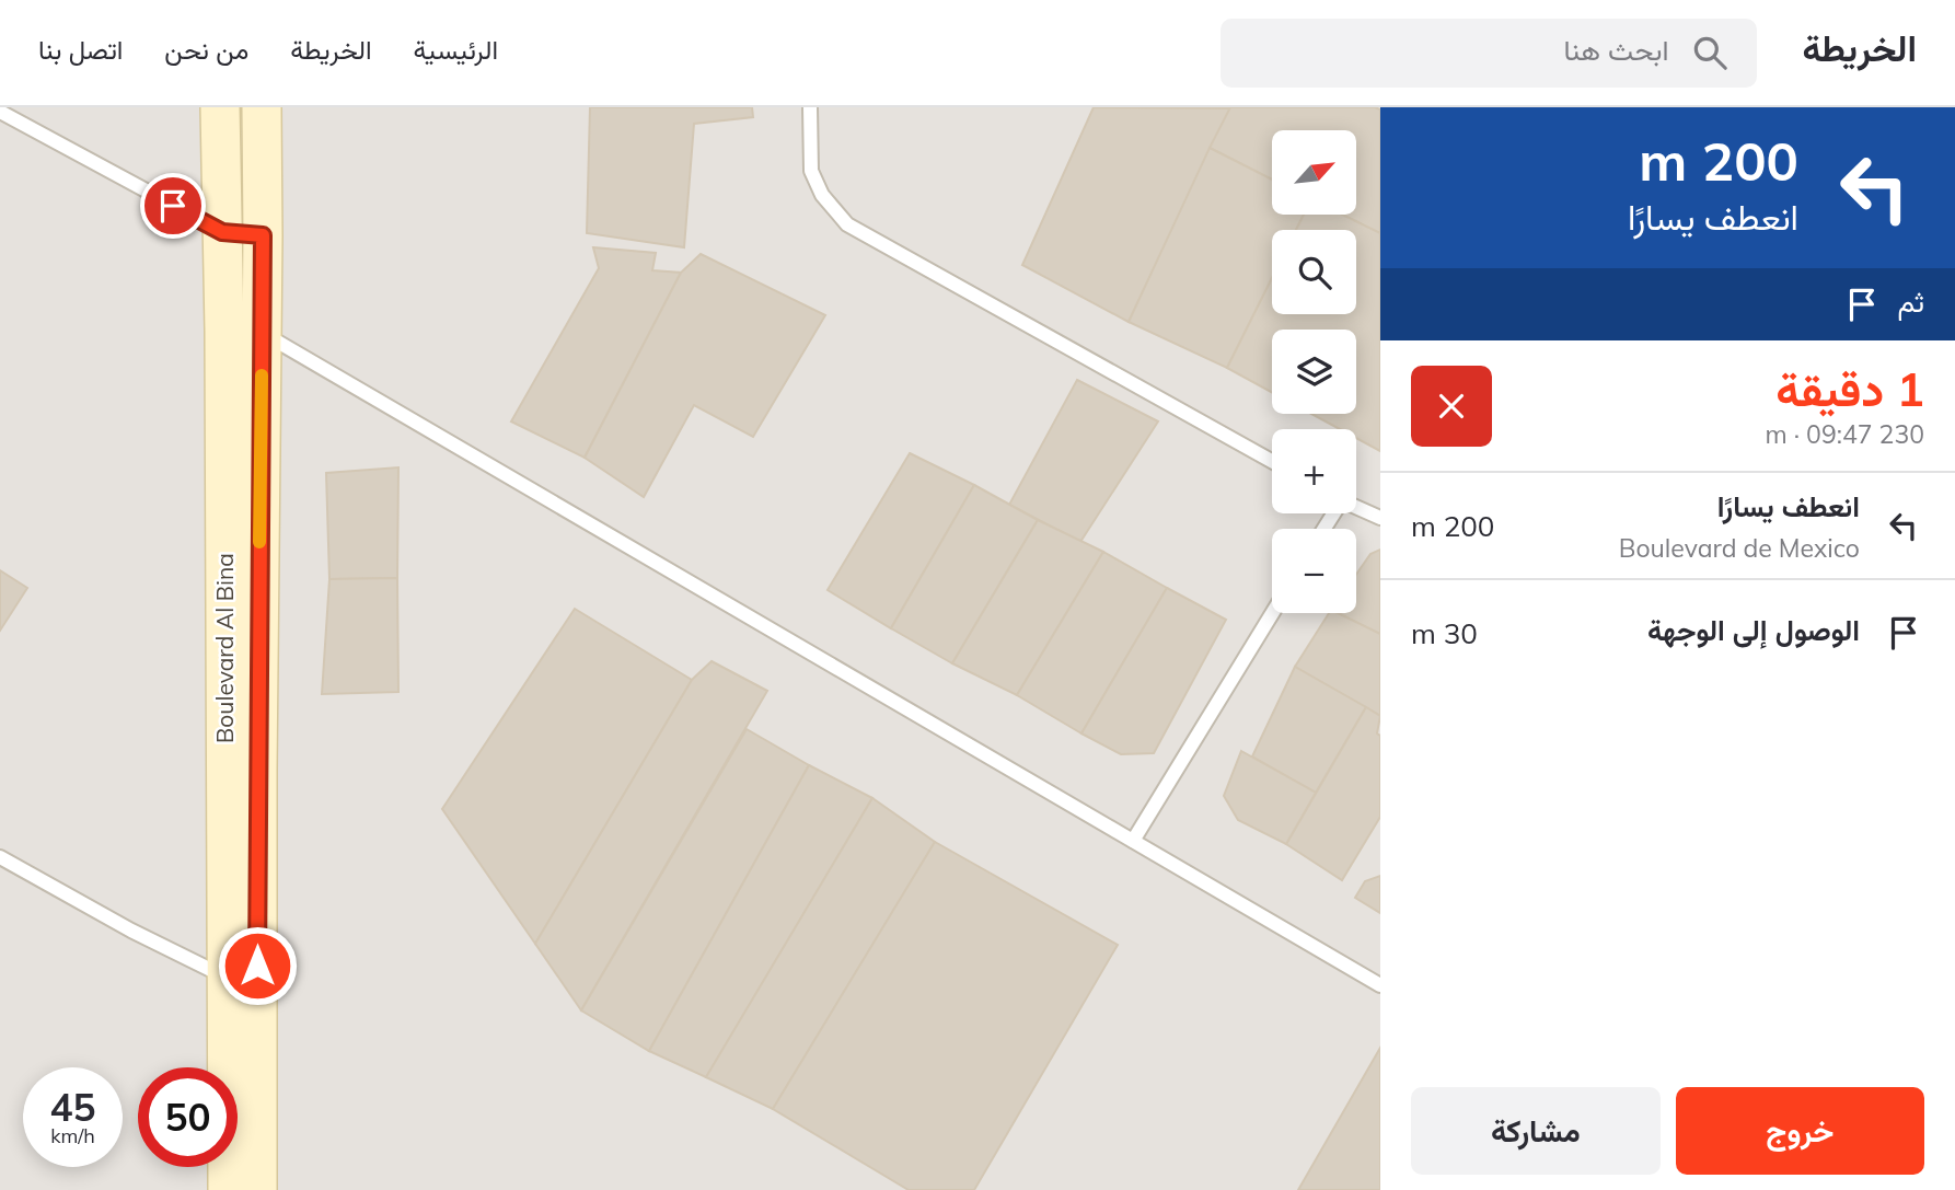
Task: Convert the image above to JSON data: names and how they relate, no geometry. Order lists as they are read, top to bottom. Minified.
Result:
{"streets":{"main road":["Boulevard Al Bina"]},"north":"top right","page":{"header":"الخريطة","search":"ابحث هنا","nav":["الرئيسية","الخريطة","من نحن","اتصل بنا"],"turn":["200 m","انعطف يسارًا"],"map_buttons":["+","−"],"then":"ثم","heading":["1 دقيقة","230 m · 09:47"],"list":[{"name":"انعطف يسارًا","note":"Boulevard de Mexico","value":"200 m"},{"name":"الوصول إلى الوجهة","value":"30 m"}],"speed":"45 km/h","limit":"50","buttons":["خروج","مشاركة"]}}
